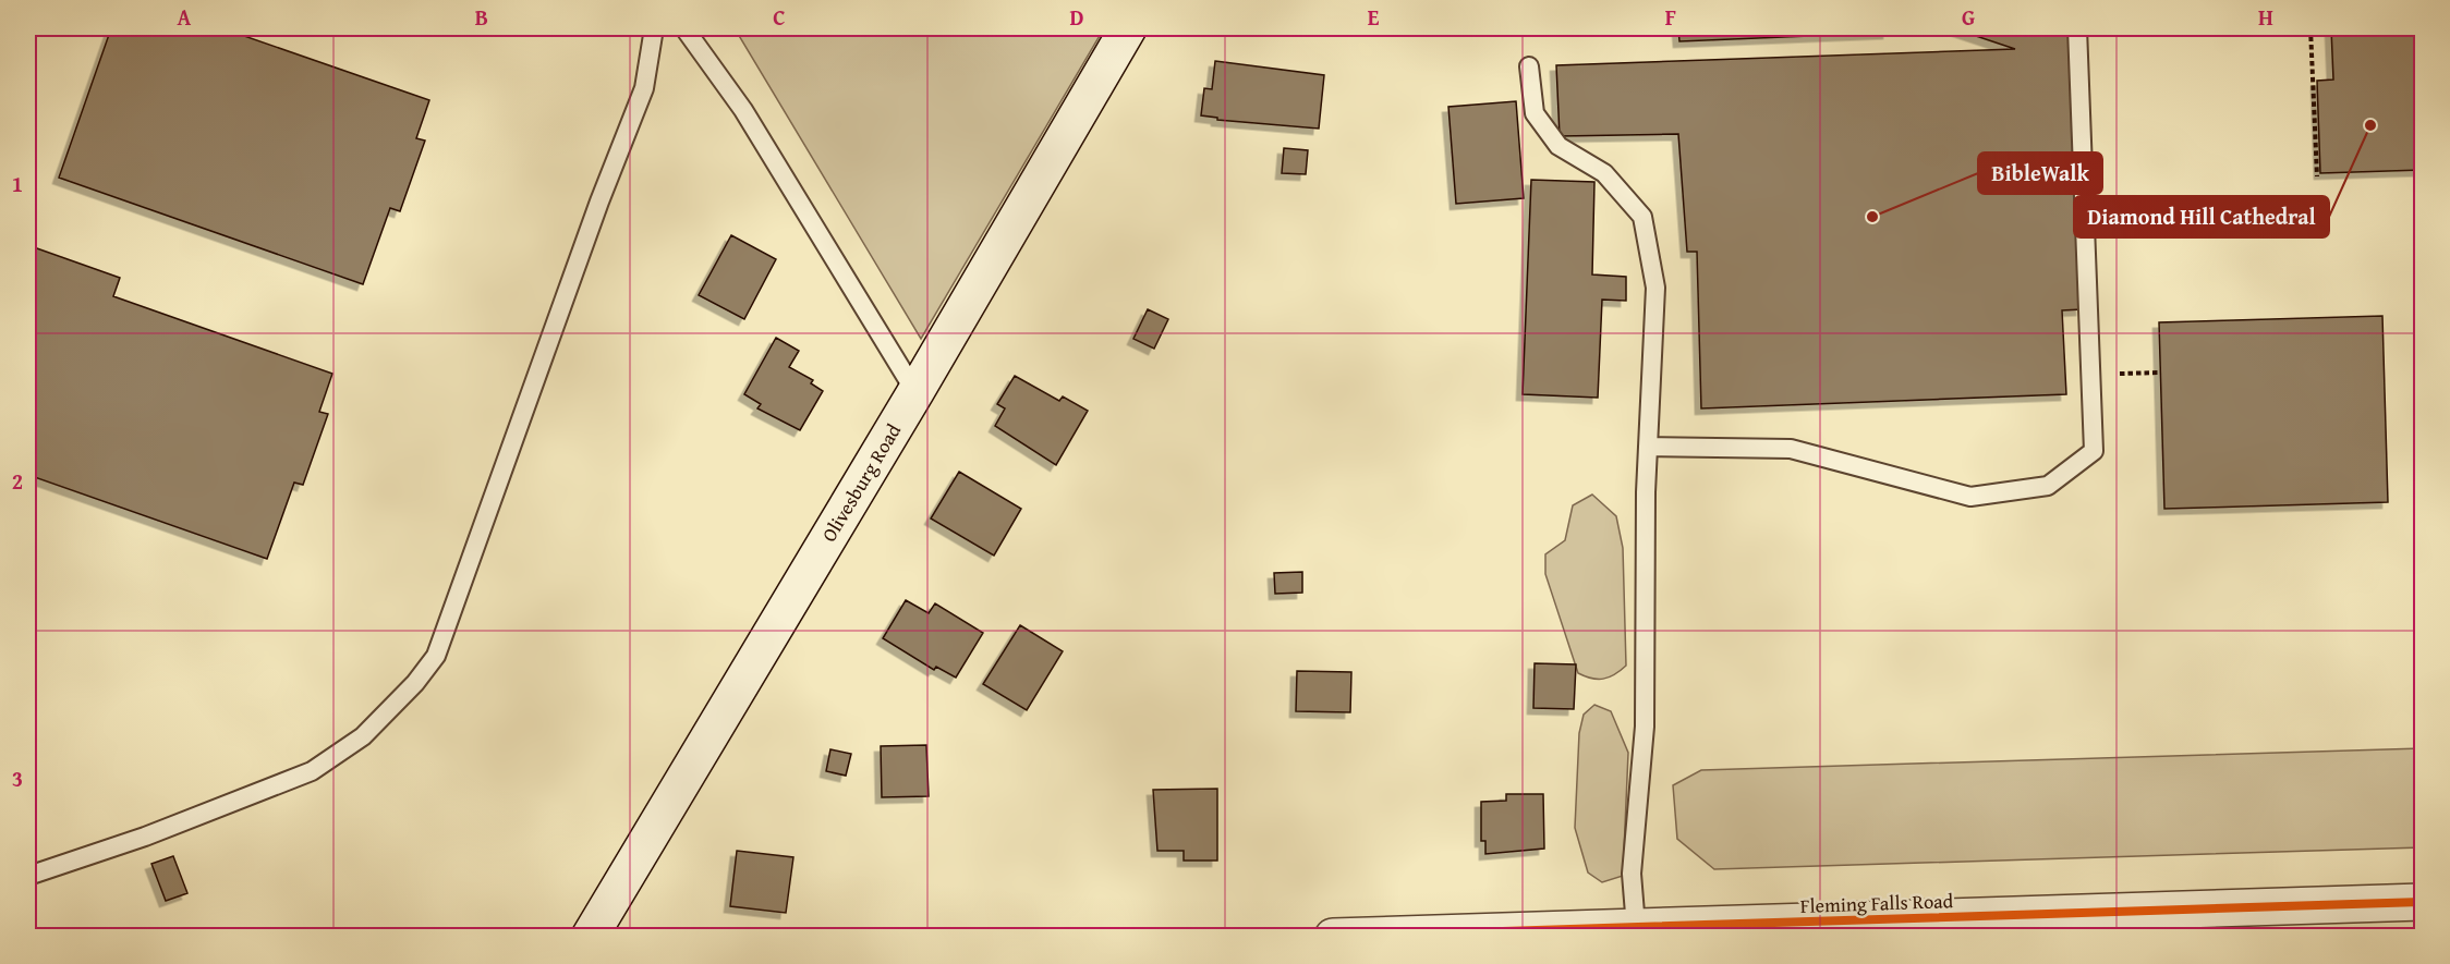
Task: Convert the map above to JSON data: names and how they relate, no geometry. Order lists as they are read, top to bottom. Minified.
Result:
{"streets":{"street":["Olivesburg Road","Fleming Falls Road"]},"places":["Diamond Hill Cathedral","BibleWalk"],"grid":{"columns":["A","B","C","D","E","F","G","H"],"rows":["1","2","3"]}}
